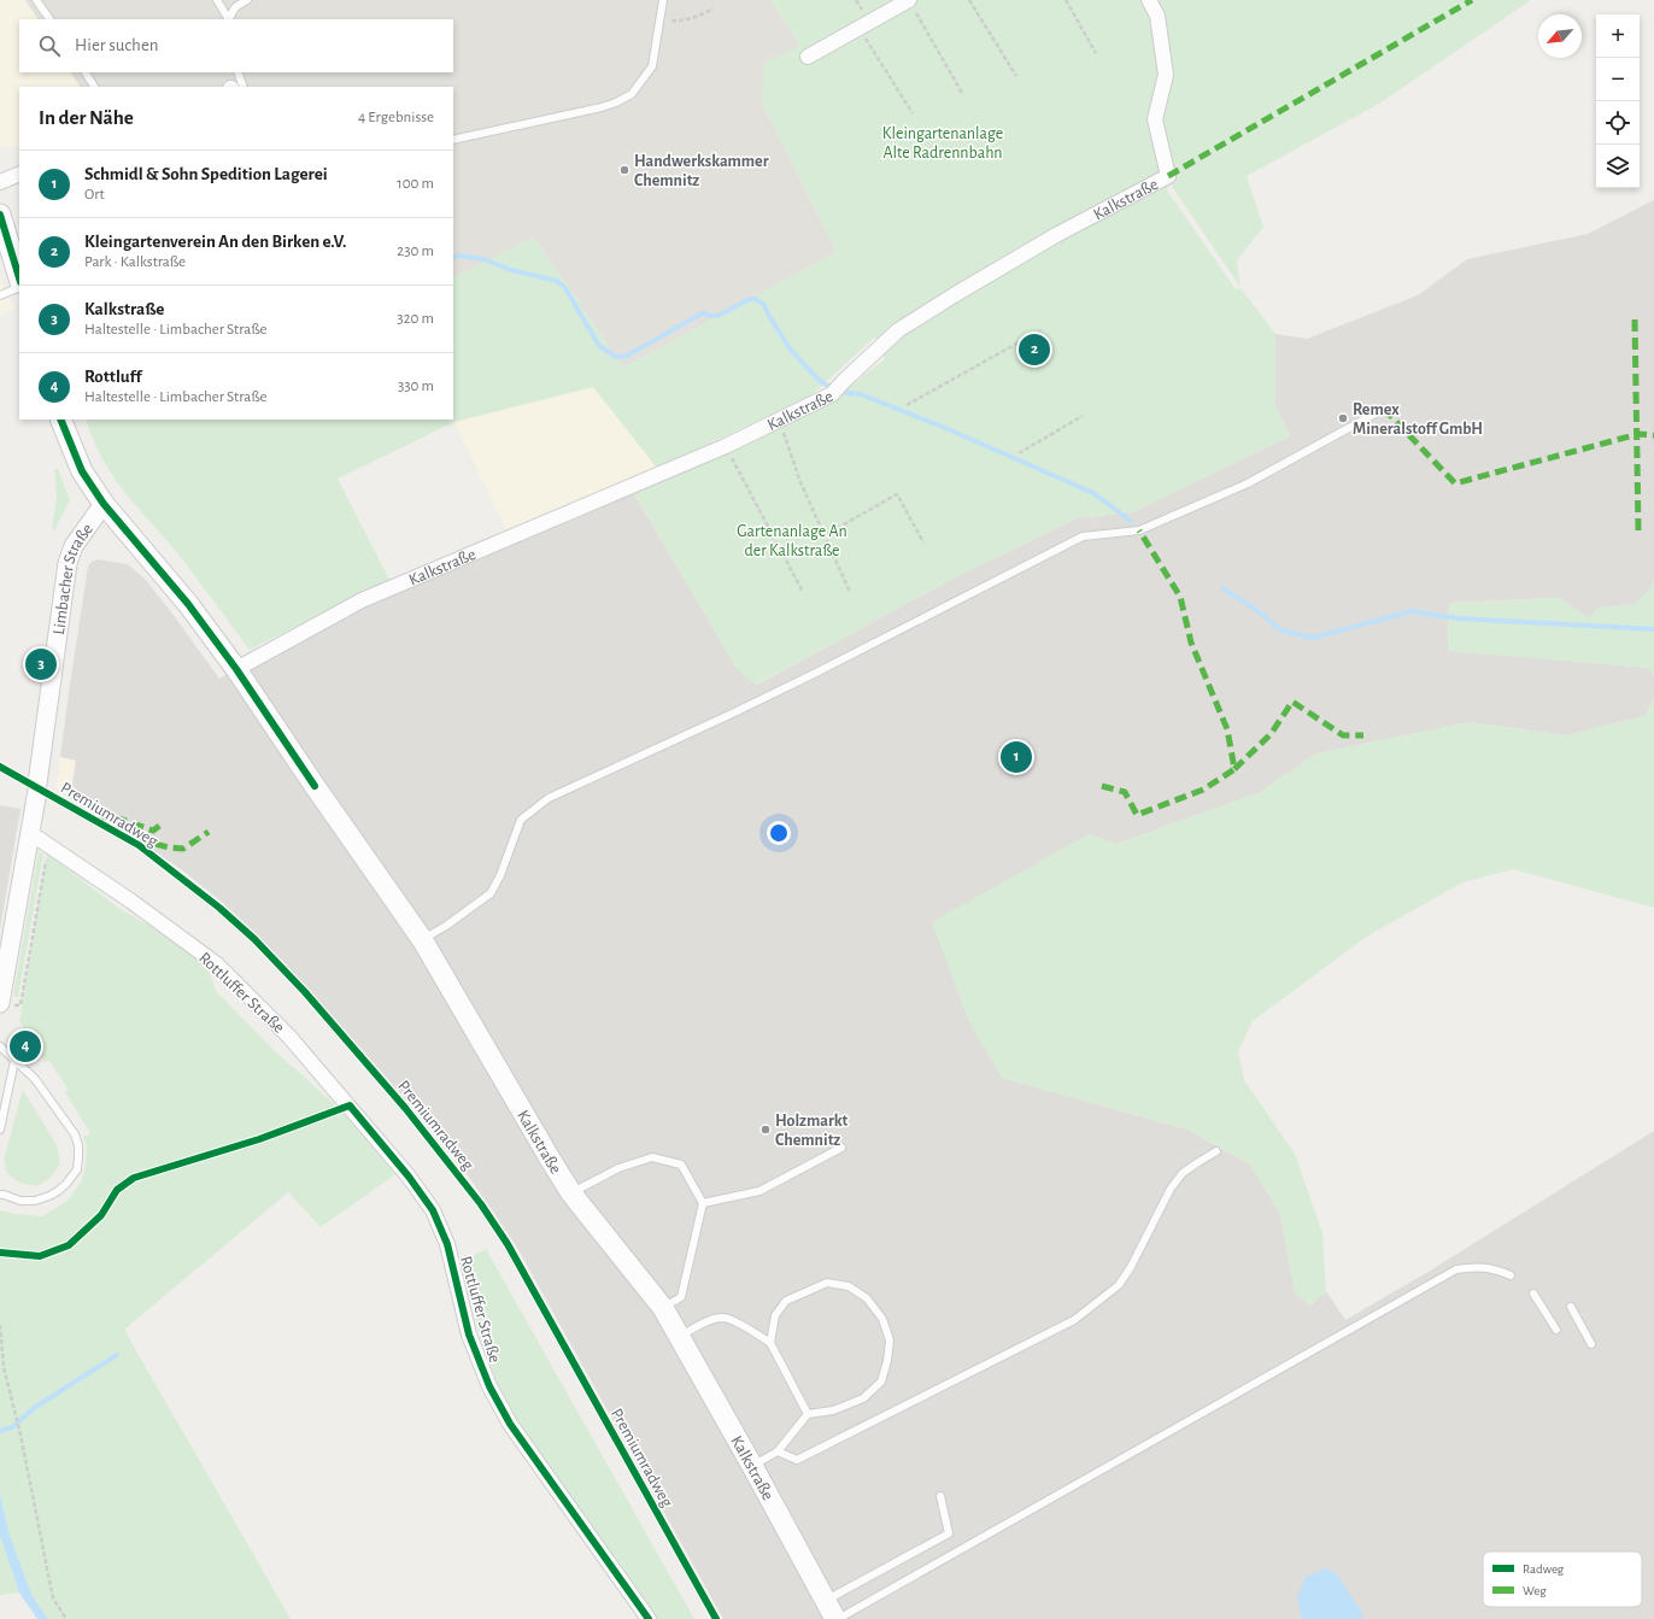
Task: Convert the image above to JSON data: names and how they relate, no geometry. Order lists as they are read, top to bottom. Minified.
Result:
{"streets":{"main road":["Kalkstraße","Limbacher Straße"],"street":["Rottluffer Straße"],"cycle path":["Premiumradweg"]},"crossings":[["Kalkstraße","Limbacher Straße"],["Limbacher Straße","Rottluffer Straße"]],"parks":["Kleingartenanlage Alte Radrennbahn","Gartenanlage An der Kalkstraße"],"places":["Handwerkskammer Chemnitz","Remex Mineralstoff GmbH","Holzmarkt Chemnitz"],"legend":["Radweg","Weg"],"north":"bottom left","page":{"map_buttons":["+","−"],"search":"Hier suchen","heading":["In der Nähe","4 Ergebnisse"],"list":[{"mark":"1","name":"Schmidl & Sohn Spedition Lagerei","note":"Ort","value":"100 m"},{"mark":"2","name":"Kleingartenverein An den Birken e.V.","note":"Park · Kalkstraße","value":"230 m"},{"mark":"3","name":"Kalkstraße","note":"Haltestelle · Limbacher Straße","value":"320 m"},{"mark":"4","name":"Rottluff","note":"Haltestelle · Limbacher Straße","value":"330 m"}],"pins":["2","3","1","4"]}}
